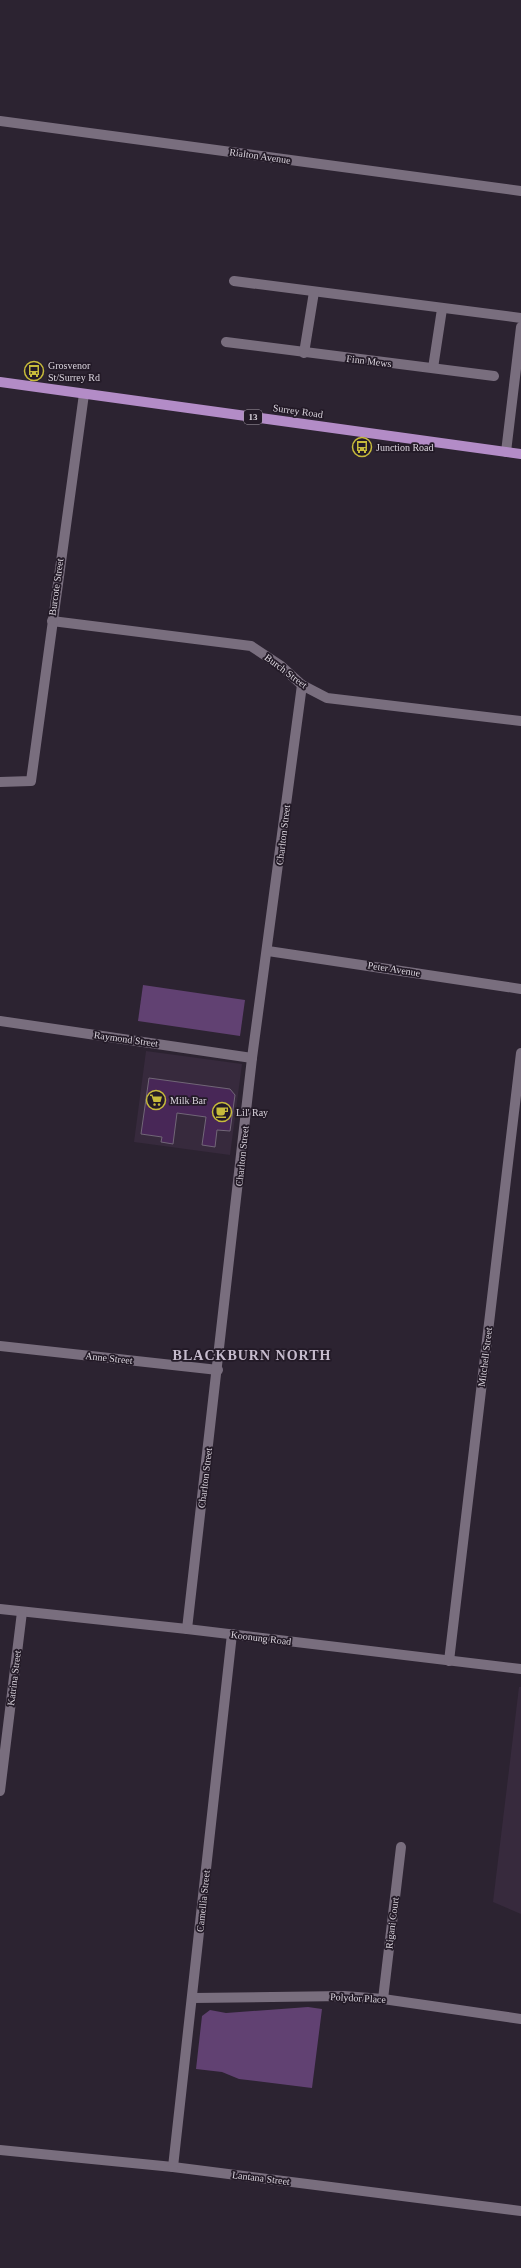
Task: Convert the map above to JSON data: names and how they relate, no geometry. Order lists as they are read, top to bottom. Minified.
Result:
{"streets":{"main road":["Surrey Road","13"],"street":["Rialton Avenue","Finn Mews","Burcote Street","Burch Street","Charlton Street","Peter Avenue","Raymond Street","Mitchell Street","Anne Street","Koonung Road","Katrina Street","Camellia Street","Rigani Court","Polydor Place","Lantana Street"]},"crossings":[["Surrey Road","Burcote Street"],["Burcote Street","Burch Street"],["Burch Street","Charlton Street"],["Charlton Street","Peter Avenue"],["Charlton Street","Raymond Street"],["Charlton Street","Anne Street"],["Charlton Street","Koonung Road"],["Mitchell Street","Koonung Road"],["Koonung Road","Katrina Street"],["Koonung Road","Camellia Street"],["Camellia Street","Polydor Place"],["Camellia Street","Lantana Street"],["Rigani Court","Polydor Place"]],"districts":["BLACKBURN NORTH"],"places":{"bus stop":["Grosvenor St/Surrey Rd","Junction Road"],"supermarket":["Milk Bar"],"cafe":["Lil' Ray"]}}
